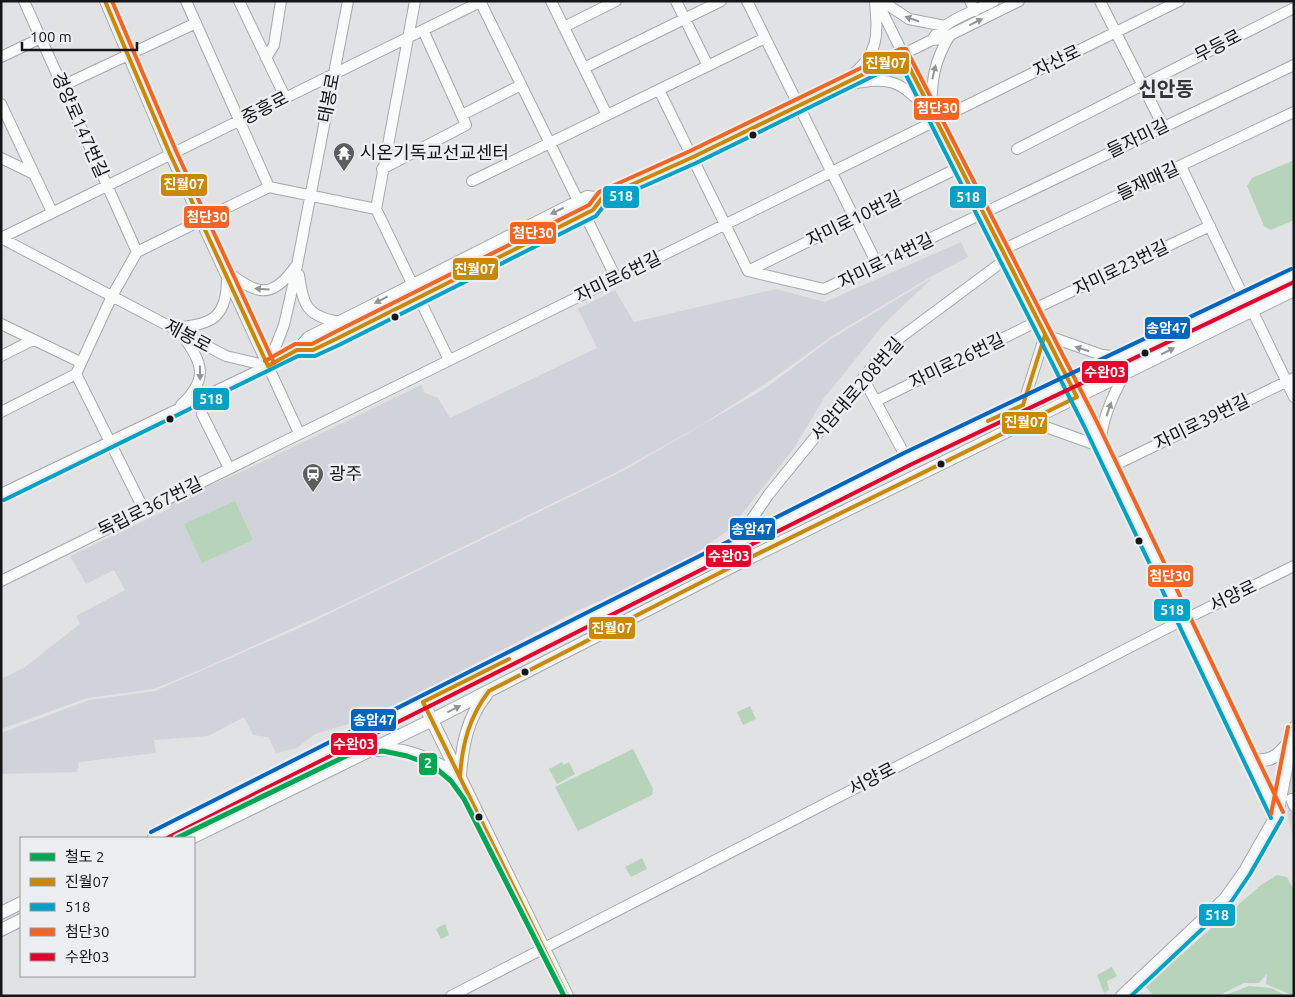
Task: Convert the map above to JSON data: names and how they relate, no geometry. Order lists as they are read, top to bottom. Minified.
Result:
{"streets":{"street":["무등로","자산로","태봉로","중흥로","경양로147번길","들자미길","들재매길","자미로10번길","자미로14번길","자미로23번길","자미로6번길","제봉로","자미로26번길","서암대로208번길","자미로39번길","독립로367번길","서양로"]},"crossings":[["자산로","자미로6번길"],["태봉로","중흥로"],["태봉로","제봉로"],["중흥로","경양로147번길"],["중흥로","제봉로"],["들자미길","자미로14번길"],["들재매길","서암대로208번길"],["자미로10번길","자미로14번길"],["자미로6번길","독립로367번길"]],"districts":["신안동"],"places":{"temple":["시온기독교선교센터"],"station":["광주"]},"lines":["transit line 진월07","transit line 첨단30","transit line 518","transit line 송암47","transit line 수완03","rail line 2"],"legend":["철도 2","진월07","518","첨단30","수완03"],"scale_bar":"100 m"}
